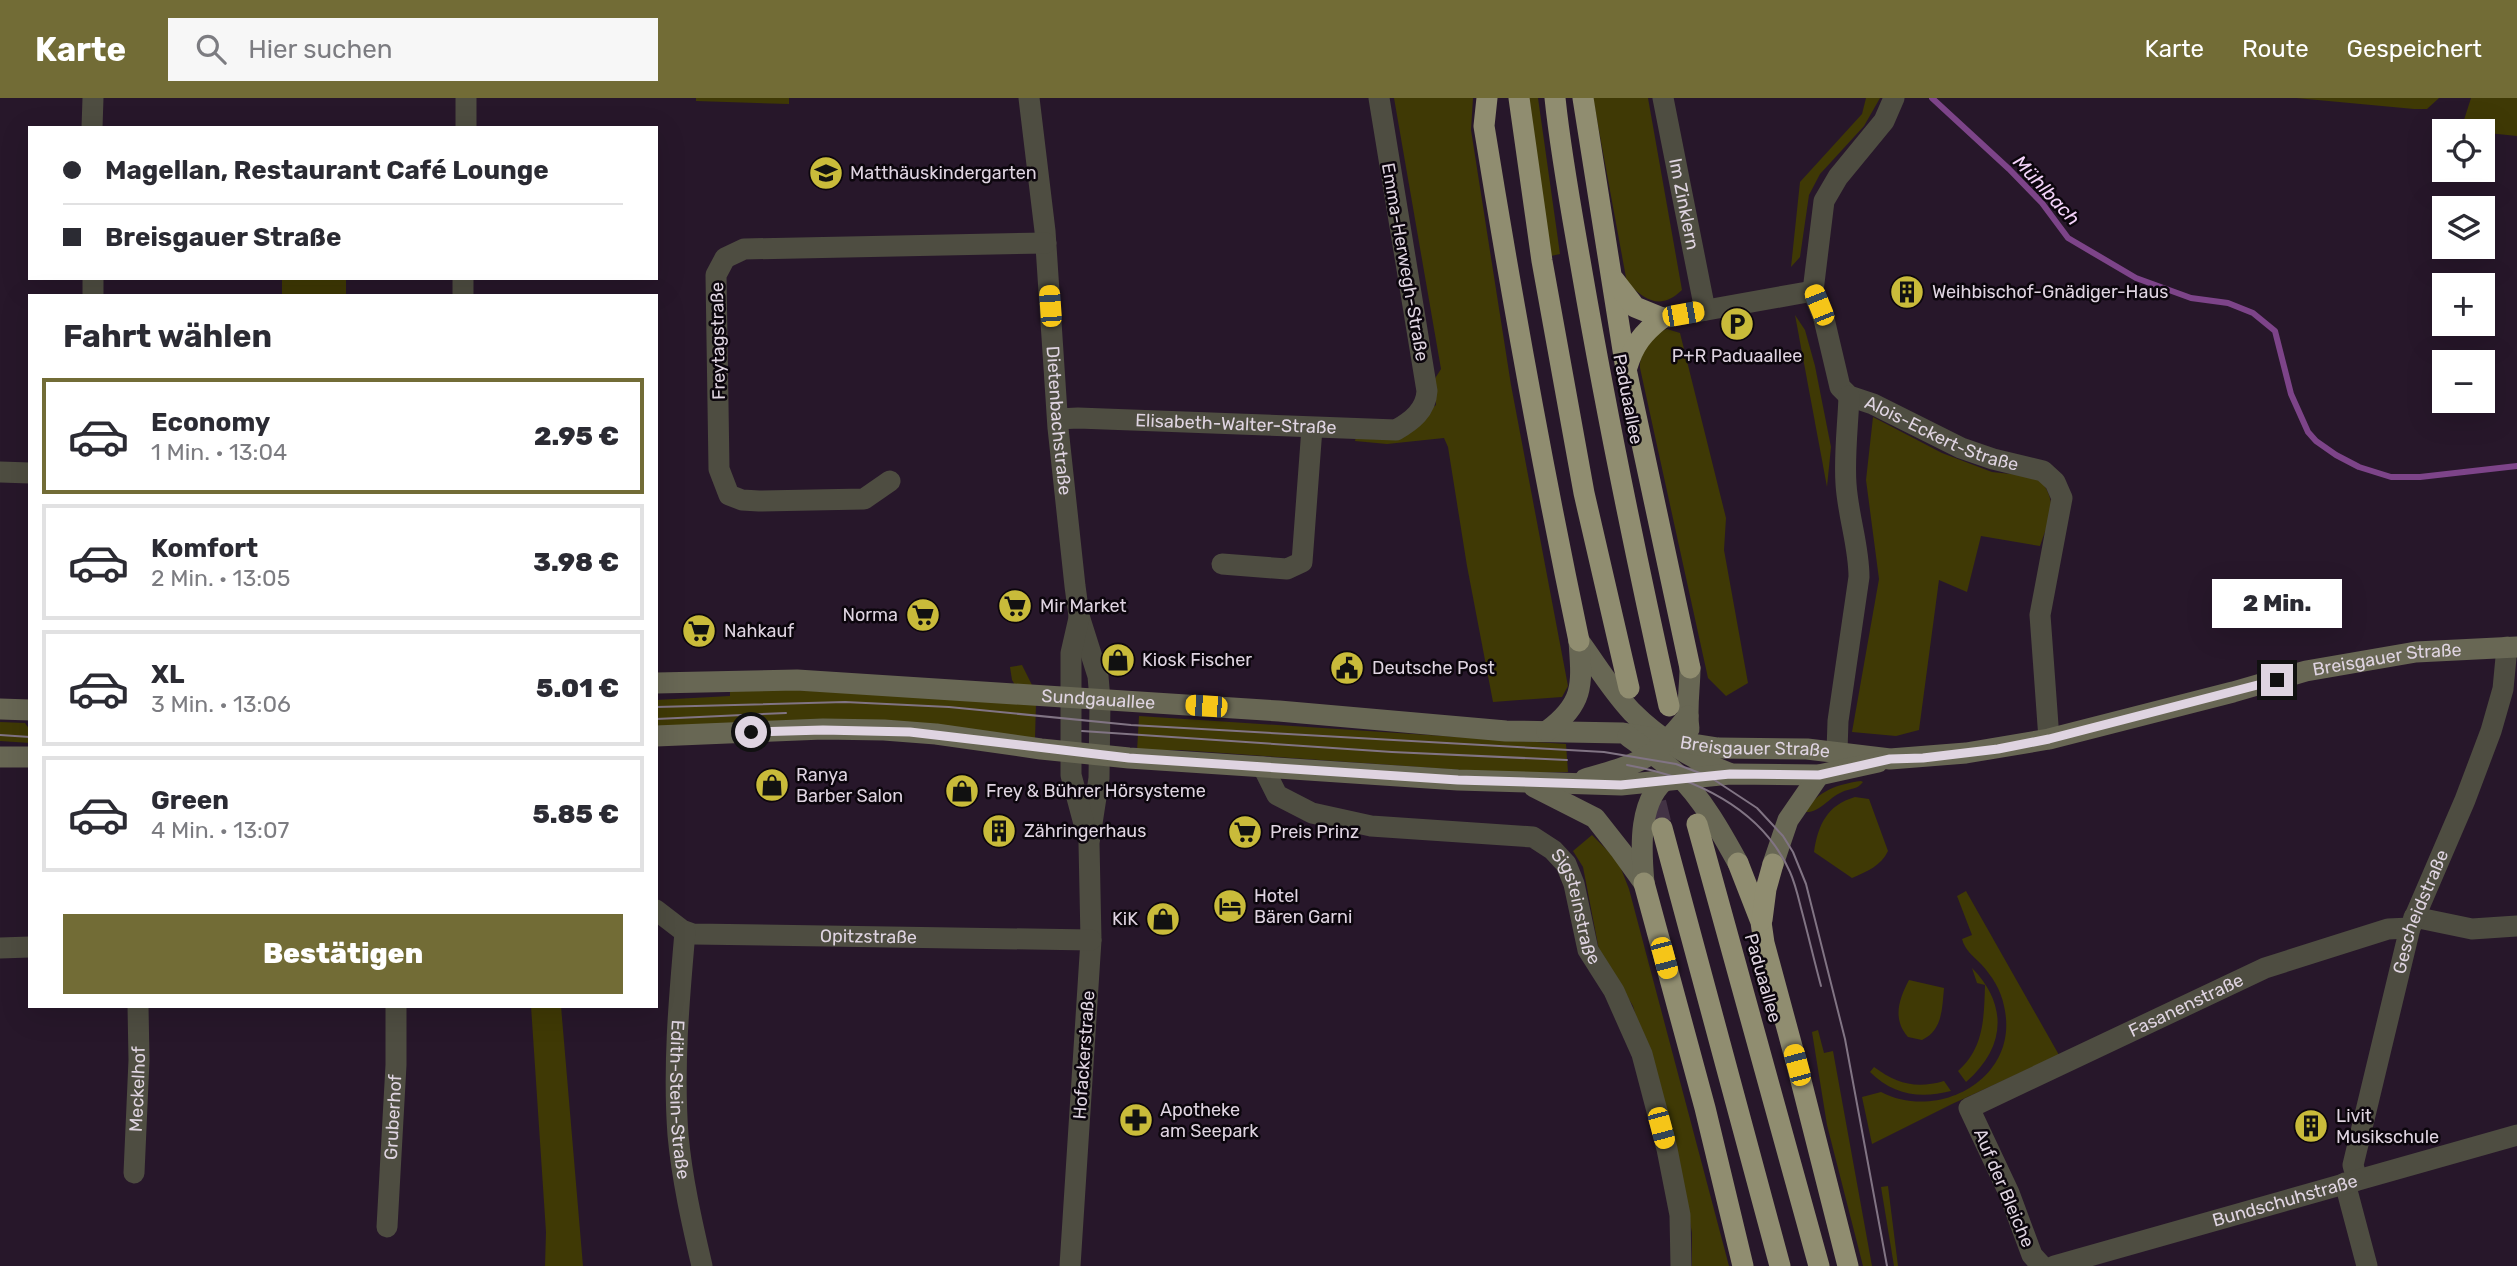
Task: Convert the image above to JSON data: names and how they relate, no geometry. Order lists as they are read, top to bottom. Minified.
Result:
{"streets":{"highway":["Paduaallee"],"street":["Im Zinklern","Emma-Herwegh-Straße","Freytagstraße","Dietenbachstraße","Elisabeth-Walter-Straße","Alois-Eckert-Straße","Breisgauer Straße","Sundgauallee","Sigsteinstraße","Gescheidstraße","Opitzstraße","Fasanenstraße","Hofackerstraße","Meckelhof","Edith-Stein-Straße","Gruberhof","Auf der Bleiche","Bundschuhstraße"]},"crossings":[["Emma-Herwegh-Straße","Elisabeth-Walter-Straße"],["Freytagstraße","Dietenbachstraße"],["Dietenbachstraße","Elisabeth-Walter-Straße"],["Dietenbachstraße","Sundgauallee"],["Dietenbachstraße","Hofackerstraße"],["Alois-Eckert-Straße","Breisgauer Straße"],["Breisgauer Straße","Sundgauallee"],["Breisgauer Straße","Gescheidstraße"],["Gescheidstraße","Fasanenstraße"],["Gescheidstraße","Bundschuhstraße"],["Opitzstraße","Hofackerstraße"],["Opitzstraße","Edith-Stein-Straße"],["Fasanenstraße","Auf der Bleiche"]],"water":["Mühlbach"],"places":{"school or university":["Matthäuskindergarten"],"building":["Weihbischof-Gnädiger-Haus","Zähringerhaus","Livit Musikschule"],"parking":["P+R Paduaallee"],"supermarket":["Mir Market","Norma","Nahkauf","Preis Prinz"],"shop":["Kiosk Fischer","Ranya Barber Salon","Frey & Bührer Hörsysteme","KiK"],"public building":["Deutsche Post"],"hotel":["Hotel Bären Garni"],"pharmacy":["Apotheke am Seepark"]},"page":{"header":"Karte","search":"Hier suchen","nav":["Karte","Route","Gespeichert"],"map_buttons":["+","−"],"banner":["Magellan, Restaurant Café Lounge","Breisgauer Straße"],"heading":"Fahrt wählen","list":[{"name":"Economy","note":"1 Min. · 13:04","value":"2.95 €"},{"name":"Komfort","note":"2 Min. · 13:05","value":"3.98 €"},{"name":"XL","note":"3 Min. · 13:06","value":"5.01 €"},{"name":"Green","note":"4 Min. · 13:07","value":"5.85 €"}],"bubble":"2 Min.","buttons":"Bestätigen"}}
